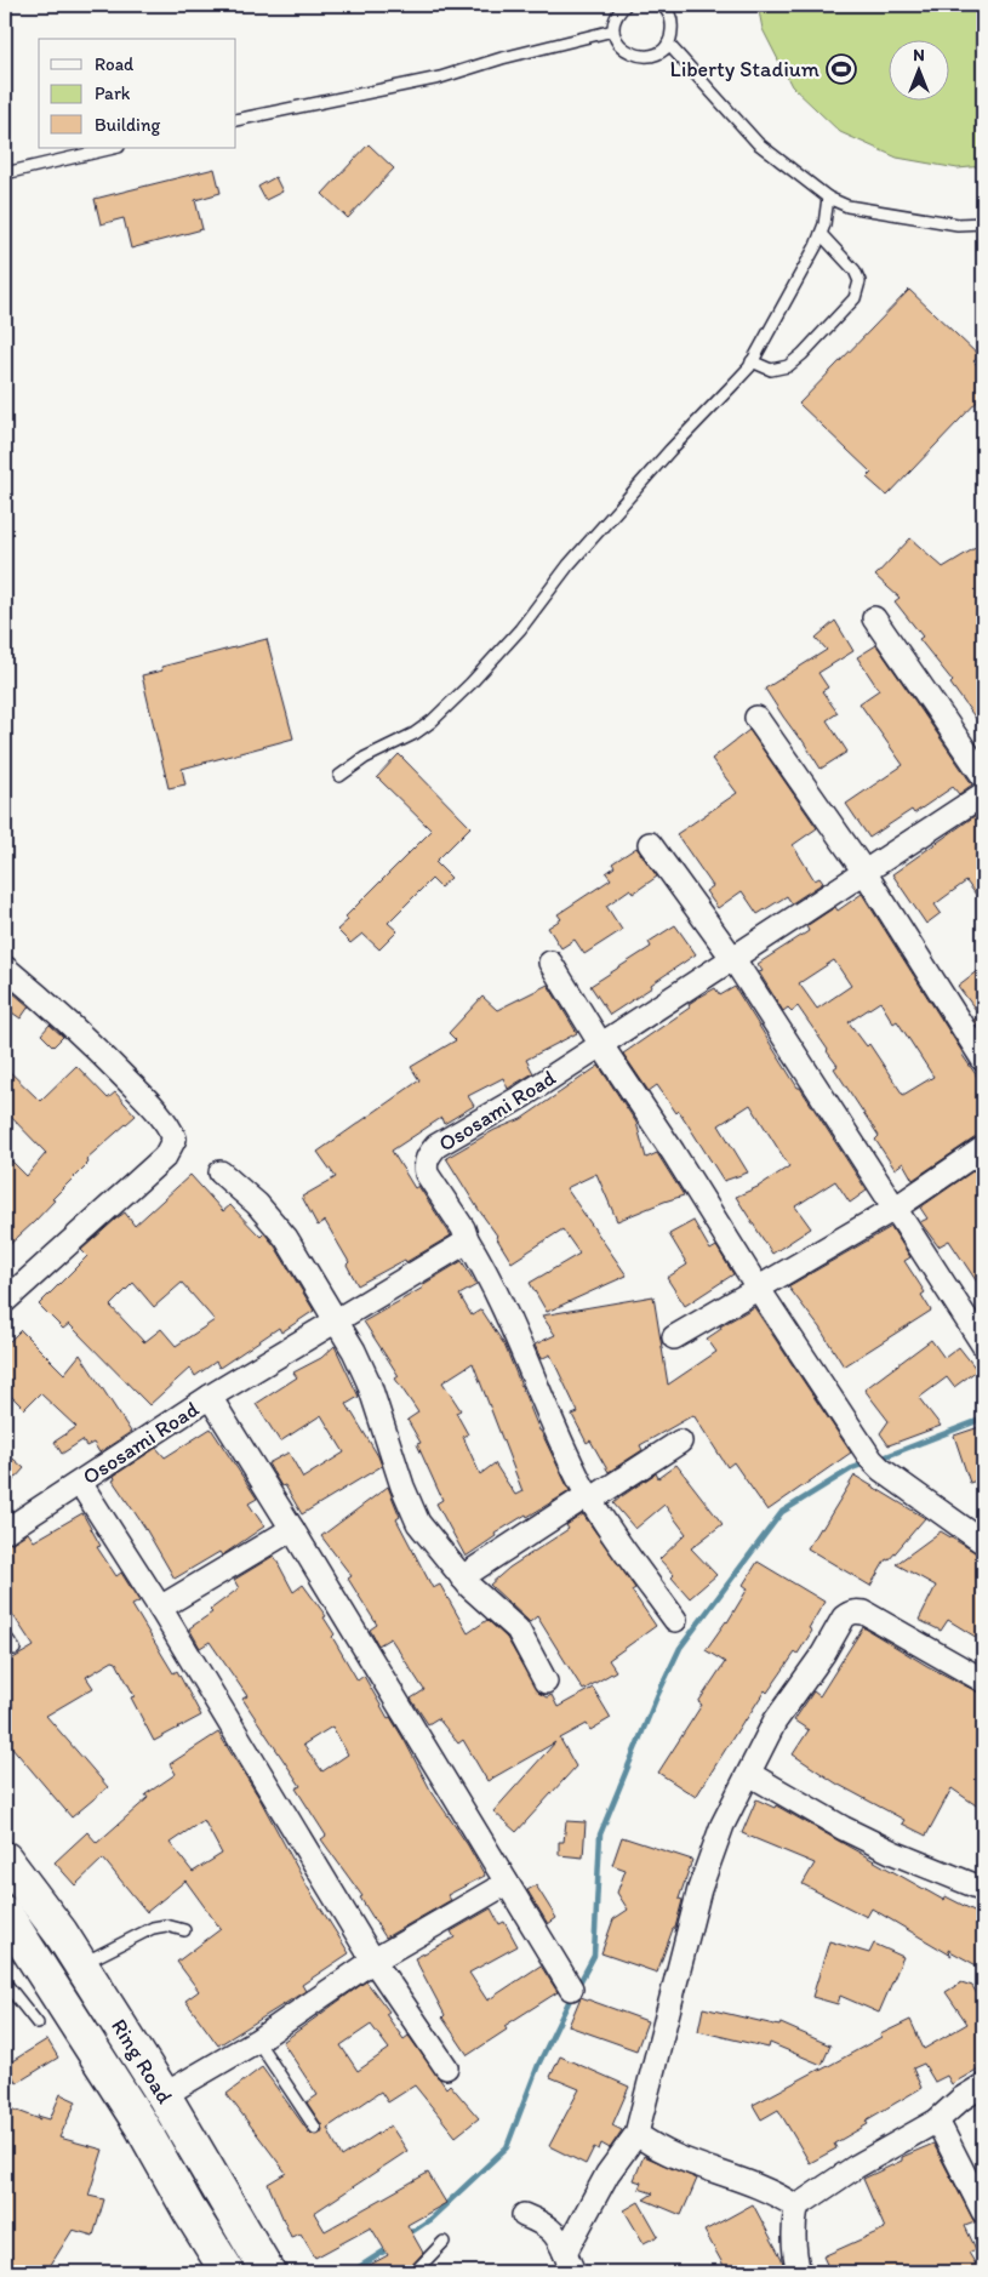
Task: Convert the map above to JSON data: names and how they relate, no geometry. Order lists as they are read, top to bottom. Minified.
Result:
{"streets":{"main road":["Ring Road"],"street":["Ososami Road"]},"places":{"sports":["Liberty Stadium"]},"legend":["Road","Park","Building"],"north":"top"}
